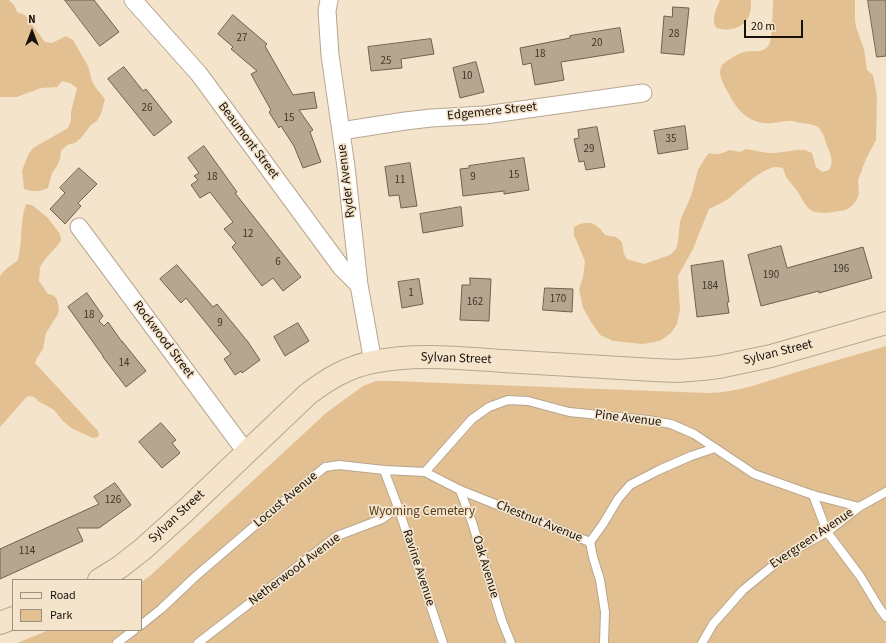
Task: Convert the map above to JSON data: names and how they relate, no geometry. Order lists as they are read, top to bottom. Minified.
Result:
{"streets":{"street":["Edgemere Street","Beaumont Street","Ryder Avenue","Rockwood Street","Sylvan Street"],"lane":["Pine Avenue","Locust Avenue","Chestnut Avenue","Evergreen Avenue","Oak Avenue","Ravine Avenue","Netherwood Avenue"]},"crossings":[["Edgemere Street","Ryder Avenue"],["Beaumont Street","Ryder Avenue"],["Ryder Avenue","Sylvan Street"],["Rockwood Street","Sylvan Street"],["Pine Avenue","Locust Avenue"],["Pine Avenue","Evergreen Avenue"],["Locust Avenue","Chestnut Avenue"],["Locust Avenue","Oak Avenue"],["Locust Avenue","Ravine Avenue"],["Chestnut Avenue","Oak Avenue"],["Ravine Avenue","Netherwood Avenue"]],"parks":["Wyoming Cemetery"],"house_numbers":["28","27","20","18","25","10","26","15","35","29","15","18","9","11","12","6","196","190","184","1","170","162","18","9","14","126","114"],"legend":["Road","Park"],"scale_bar":"20 m","north":"top"}
